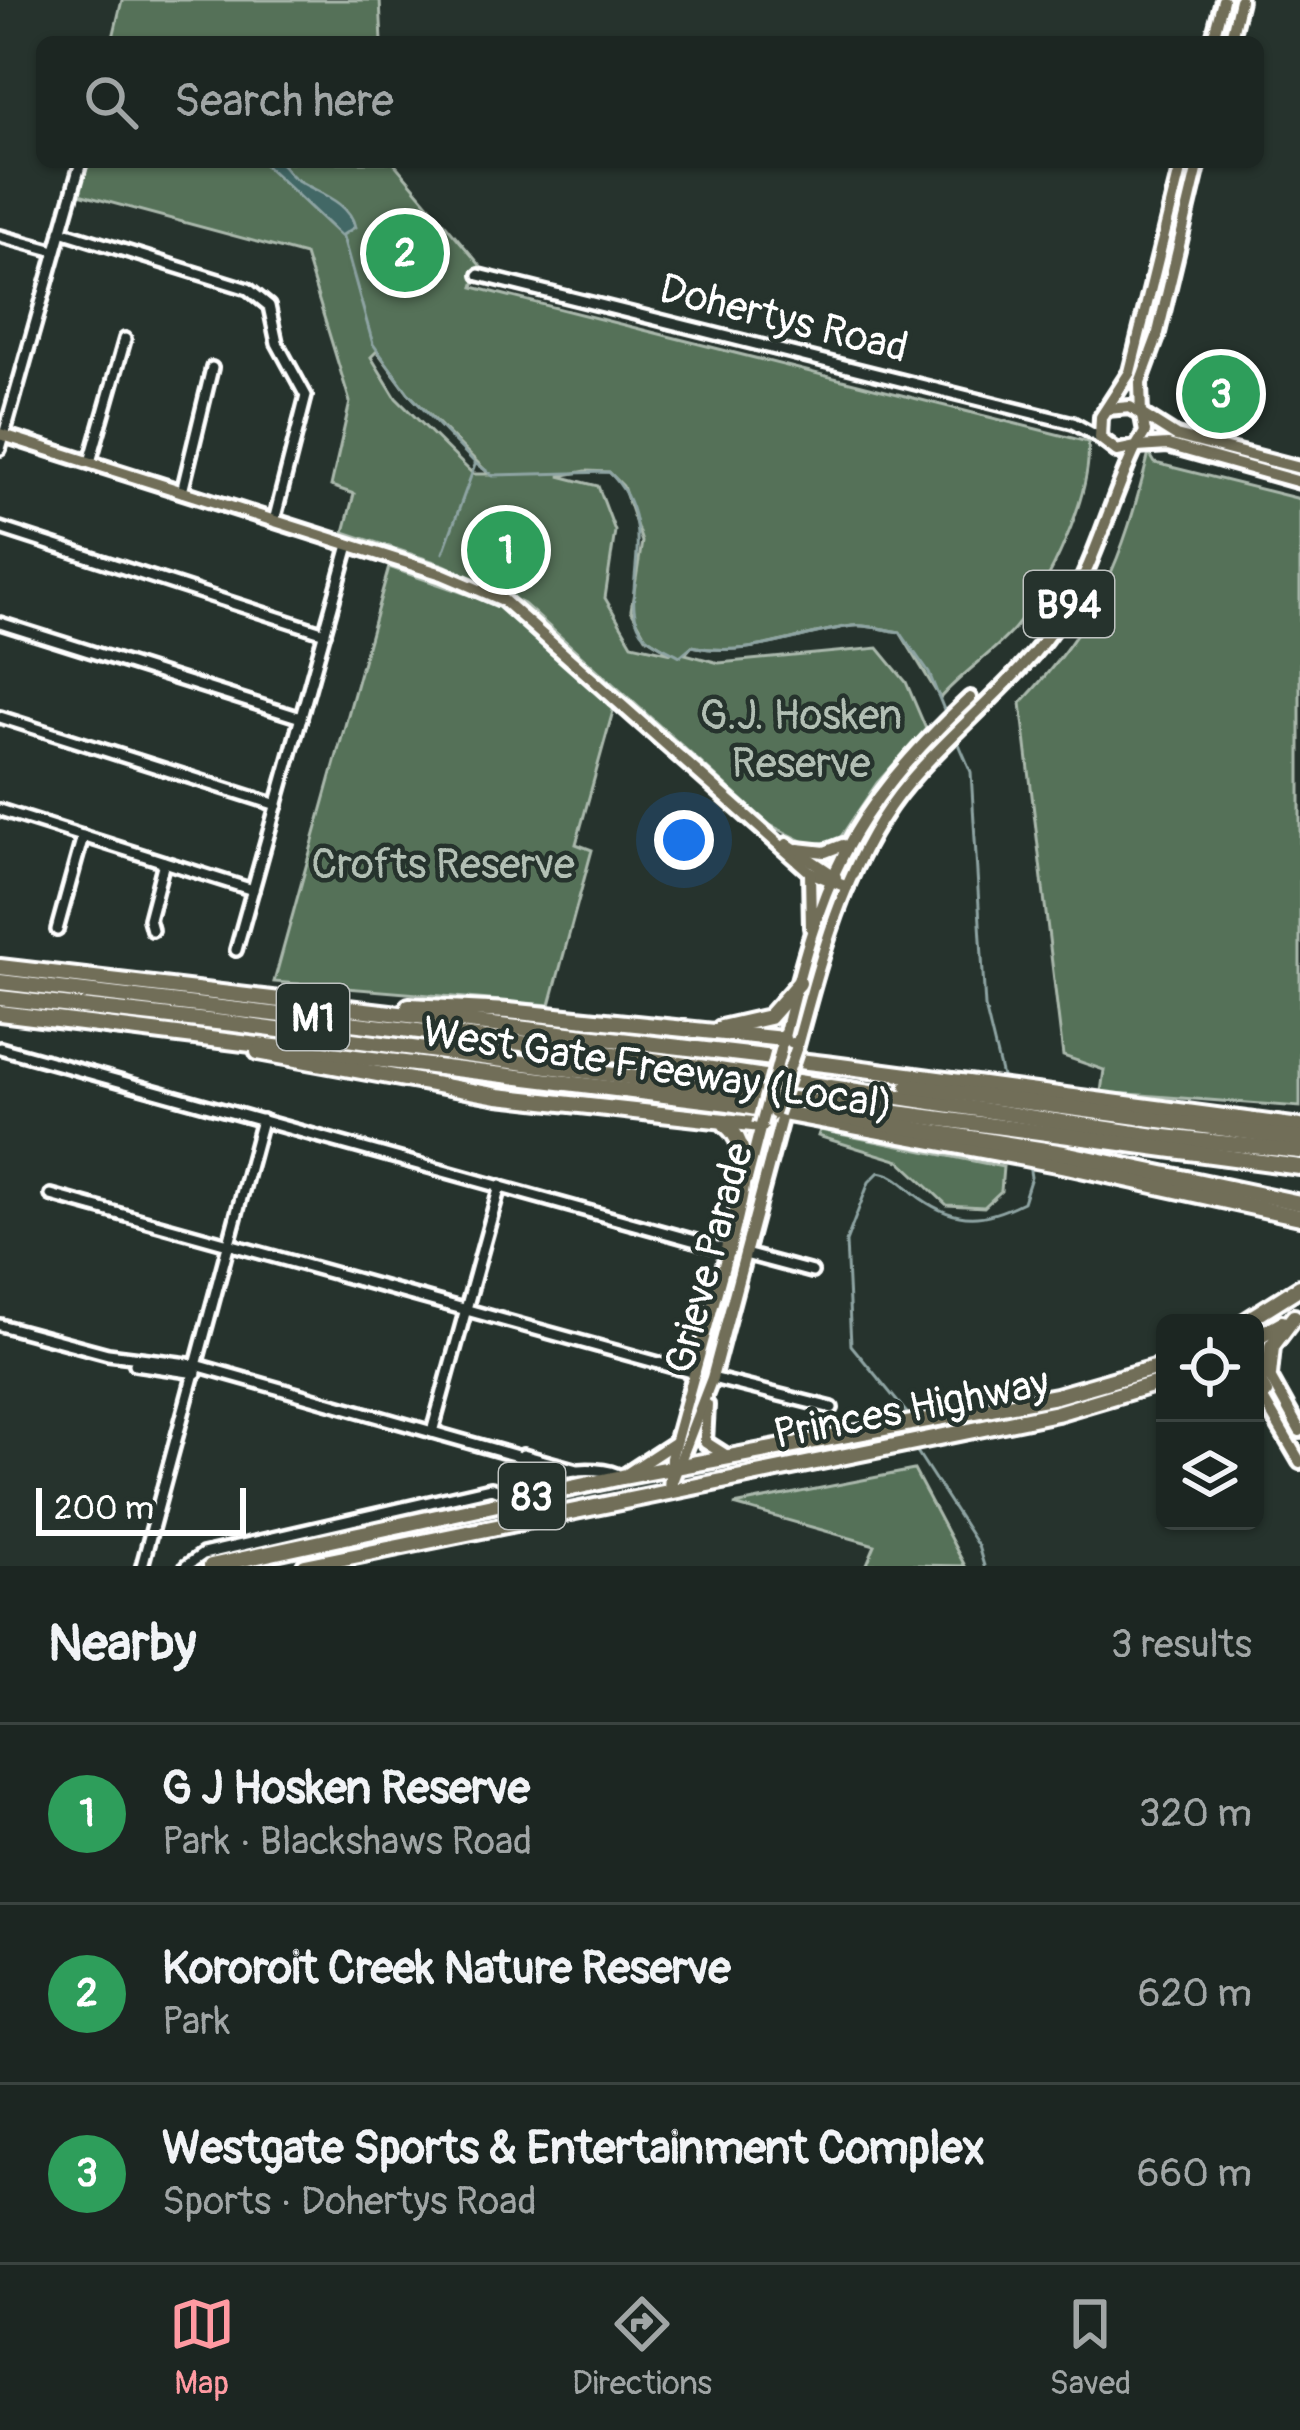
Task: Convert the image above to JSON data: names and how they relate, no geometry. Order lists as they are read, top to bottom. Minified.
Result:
{"streets":{"highway":["M1","West Gate Freeway (Local)","Princes Highway","83"],"main road":["B94","Grieve Parade"],"street":["Dohertys Road"]},"crossings":[["Dohertys Road","Grieve Parade"],["M1","West Gate Freeway (Local)"],["Grieve Parade","Princes Highway"],["Grieve Parade","83"],["Princes Highway","83"]],"parks":["G.J. Hosken Reserve","Crofts Reserve"],"scale_bar":"200 m","page":{"search":"Search here","pins":["2","3","1"],"scale":"200 m","heading":["Nearby","3 results"],"list":[{"mark":"1","name":"G J Hosken Reserve","note":"Park · Blackshaws Road","value":"320 m"},{"mark":"2","name":"Kororoit Creek Nature Reserve","note":"Park","value":"620 m"},{"mark":"3","name":"Westgate Sports & Entertainment Complex","note":"Sports · Dohertys Road","value":"660 m"}],"nav":["Map","Directions","Saved"]}}
